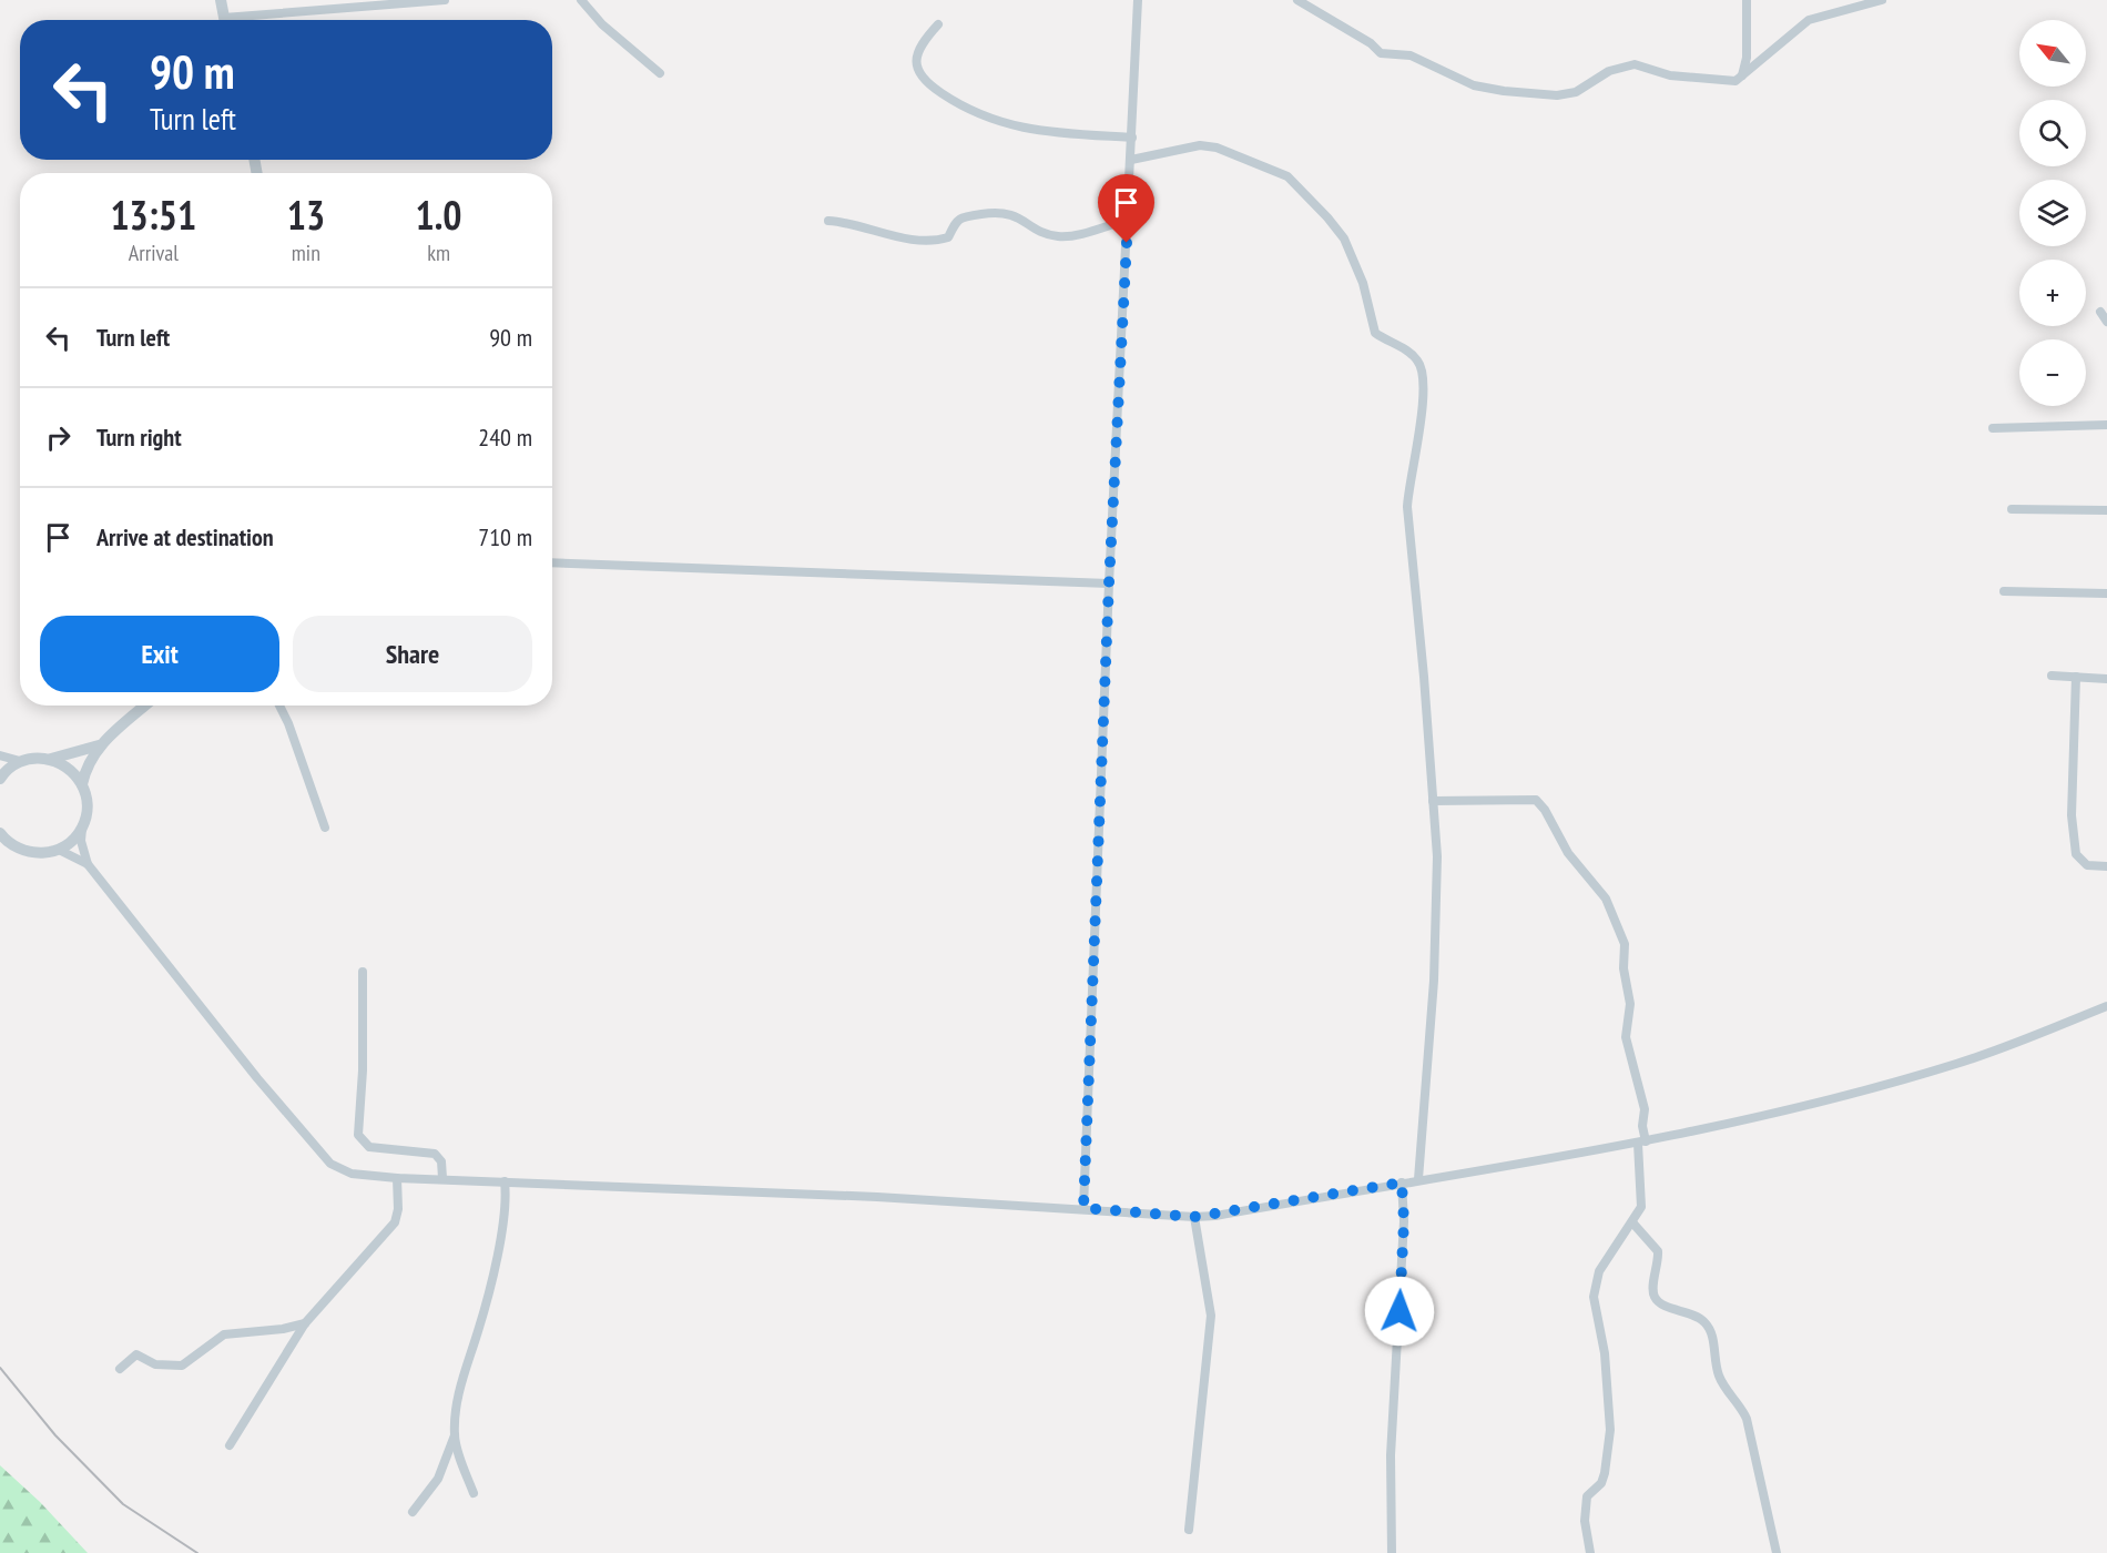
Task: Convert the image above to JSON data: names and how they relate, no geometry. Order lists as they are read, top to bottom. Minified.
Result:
{"north":"top left","page":{"map_buttons":["+","−"],"turn":["90 m","Turn left"],"eta":["13:51","Arrival","13","min","1.0","km"],"list":[{"name":"Turn left","value":"90 m"},{"name":"Turn right","value":"240 m"},{"name":"Arrive at destination","value":"710 m"}],"buttons":["Exit","Share"]}}
